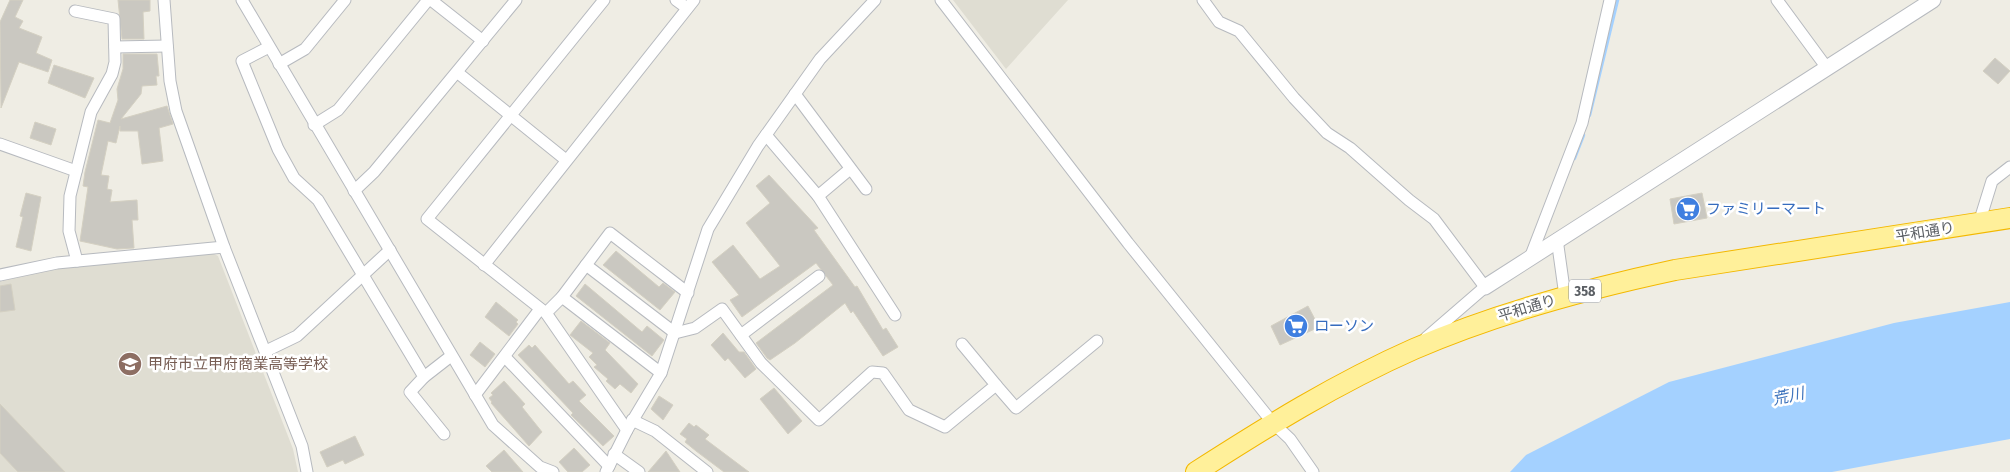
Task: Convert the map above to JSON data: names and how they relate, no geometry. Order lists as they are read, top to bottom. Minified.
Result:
{"streets":{"highway":["平和通り","358"]},"water":["荒川"],"places":{"supermarket":["ファミリーマート","ローソン"],"school or university":["甲府市立甲府商業高等学校"]}}
